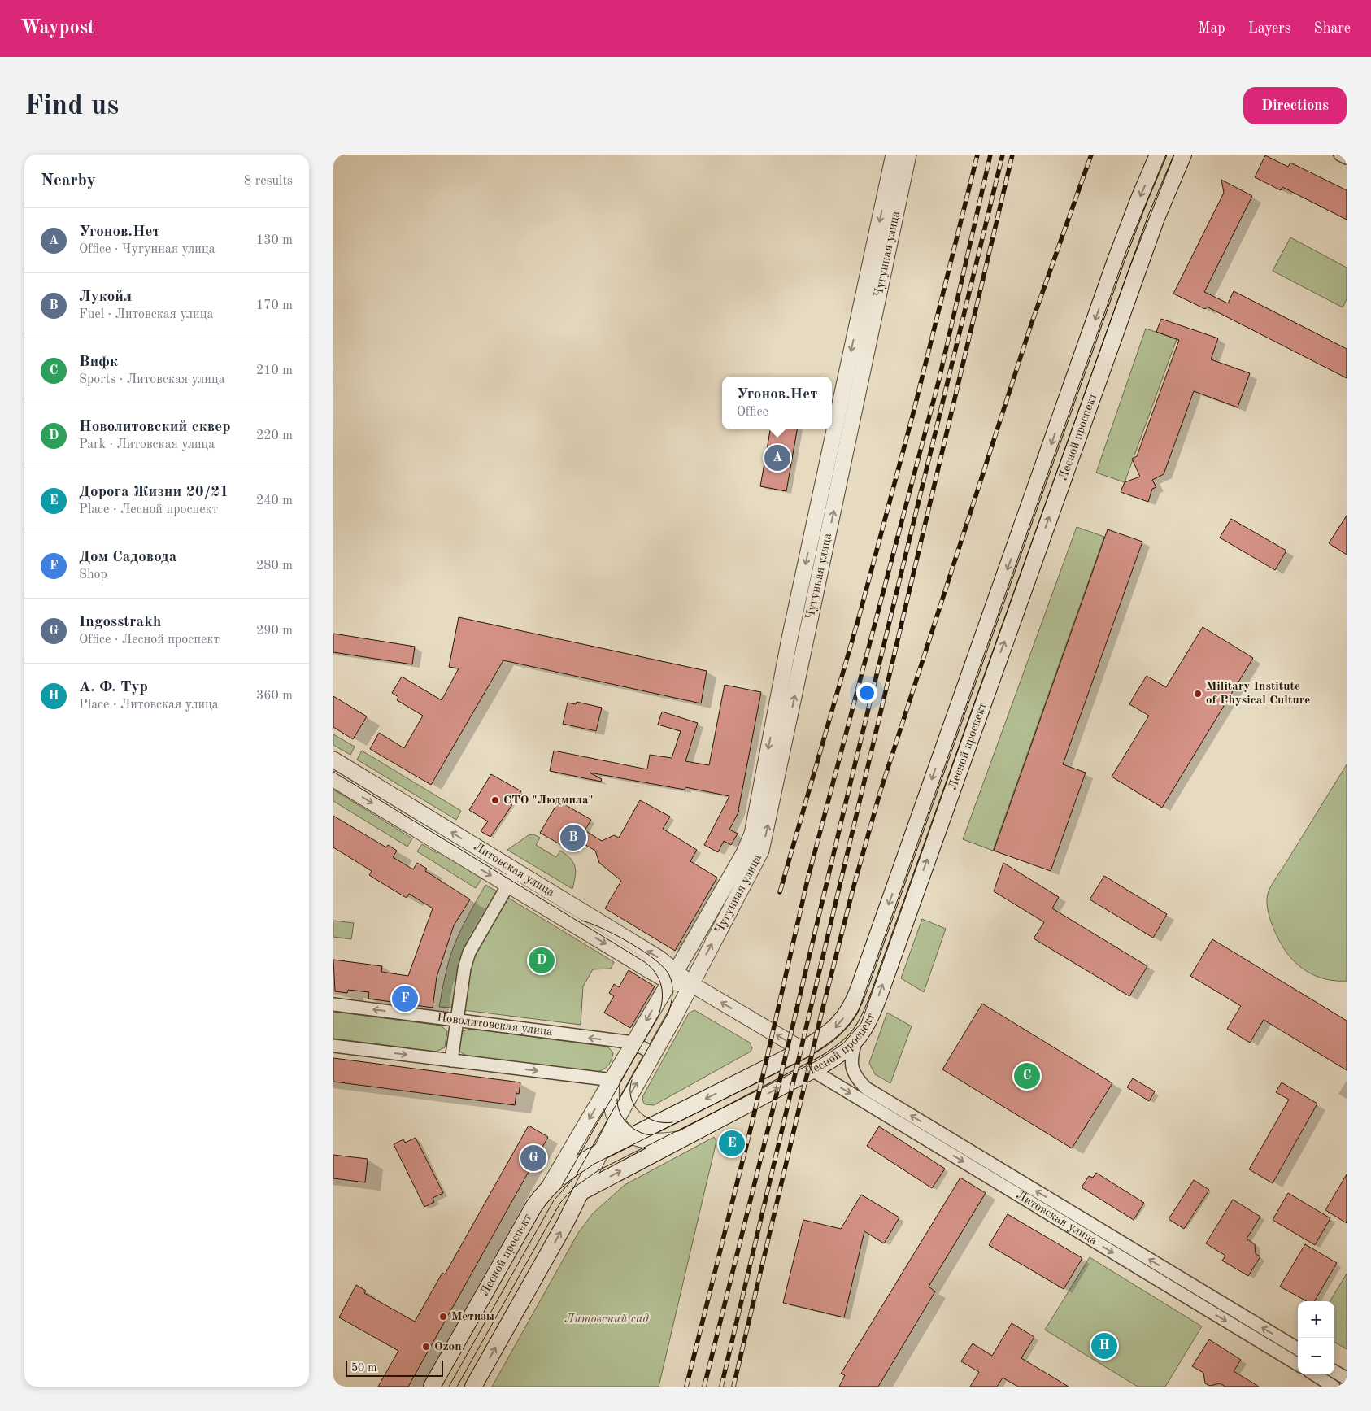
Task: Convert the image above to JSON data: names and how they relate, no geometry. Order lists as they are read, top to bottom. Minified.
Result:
{"streets":{"main road":["Лесной проспект"],"street":["Чугунная улица","Литовская улица","Новолитовская улица"]},"crossings":[["Чугунная улица","Лесной проспект"],["Чугунная улица","Литовская улица"],["Лесной проспект","Литовская улица"],["Лесной проспект","Новолитовская улица"]],"parks":["Литовский сад"],"places":["Military Institute of Physical Culture","СТО \"Людмила\"","Метизы","Ozon"],"scale_bar":"50 m","page":{"header":"Waypost","nav":["Map","Layers","Share"],"buttons":"Directions","title":"Find us","heading":["Nearby","8 results"],"list":[{"mark":"A","name":"Угонов.Нет","note":"Office · Чугунная улица","value":"130 m"},{"mark":"B","name":"Лукойл","note":"Fuel · Литовская улица","value":"170 m"},{"mark":"C","name":"Вифк","note":"Sports · Литовская улица","value":"210 m"},{"mark":"D","name":"Новолитовский сквер","note":"Park · Литовская улица","value":"220 m"},{"mark":"E","name":"Дорога Жизни 20/21","note":"Place · Лесной проспект","value":"240 m"},{"mark":"F","name":"Дом Садовода","note":"Shop","value":"280 m"},{"mark":"G","name":"Ingosstrakh","note":"Office · Лесной проспект","value":"290 m"},{"mark":"H","name":"А. Ф. Тур","note":"Place · Литовская улица","value":"360 m"}],"popup":["Угонов.Нет","Office"],"pins":["A","B","D","F","C","E","G","H"],"map_buttons":["+","−"],"scale":"50 m"}}
